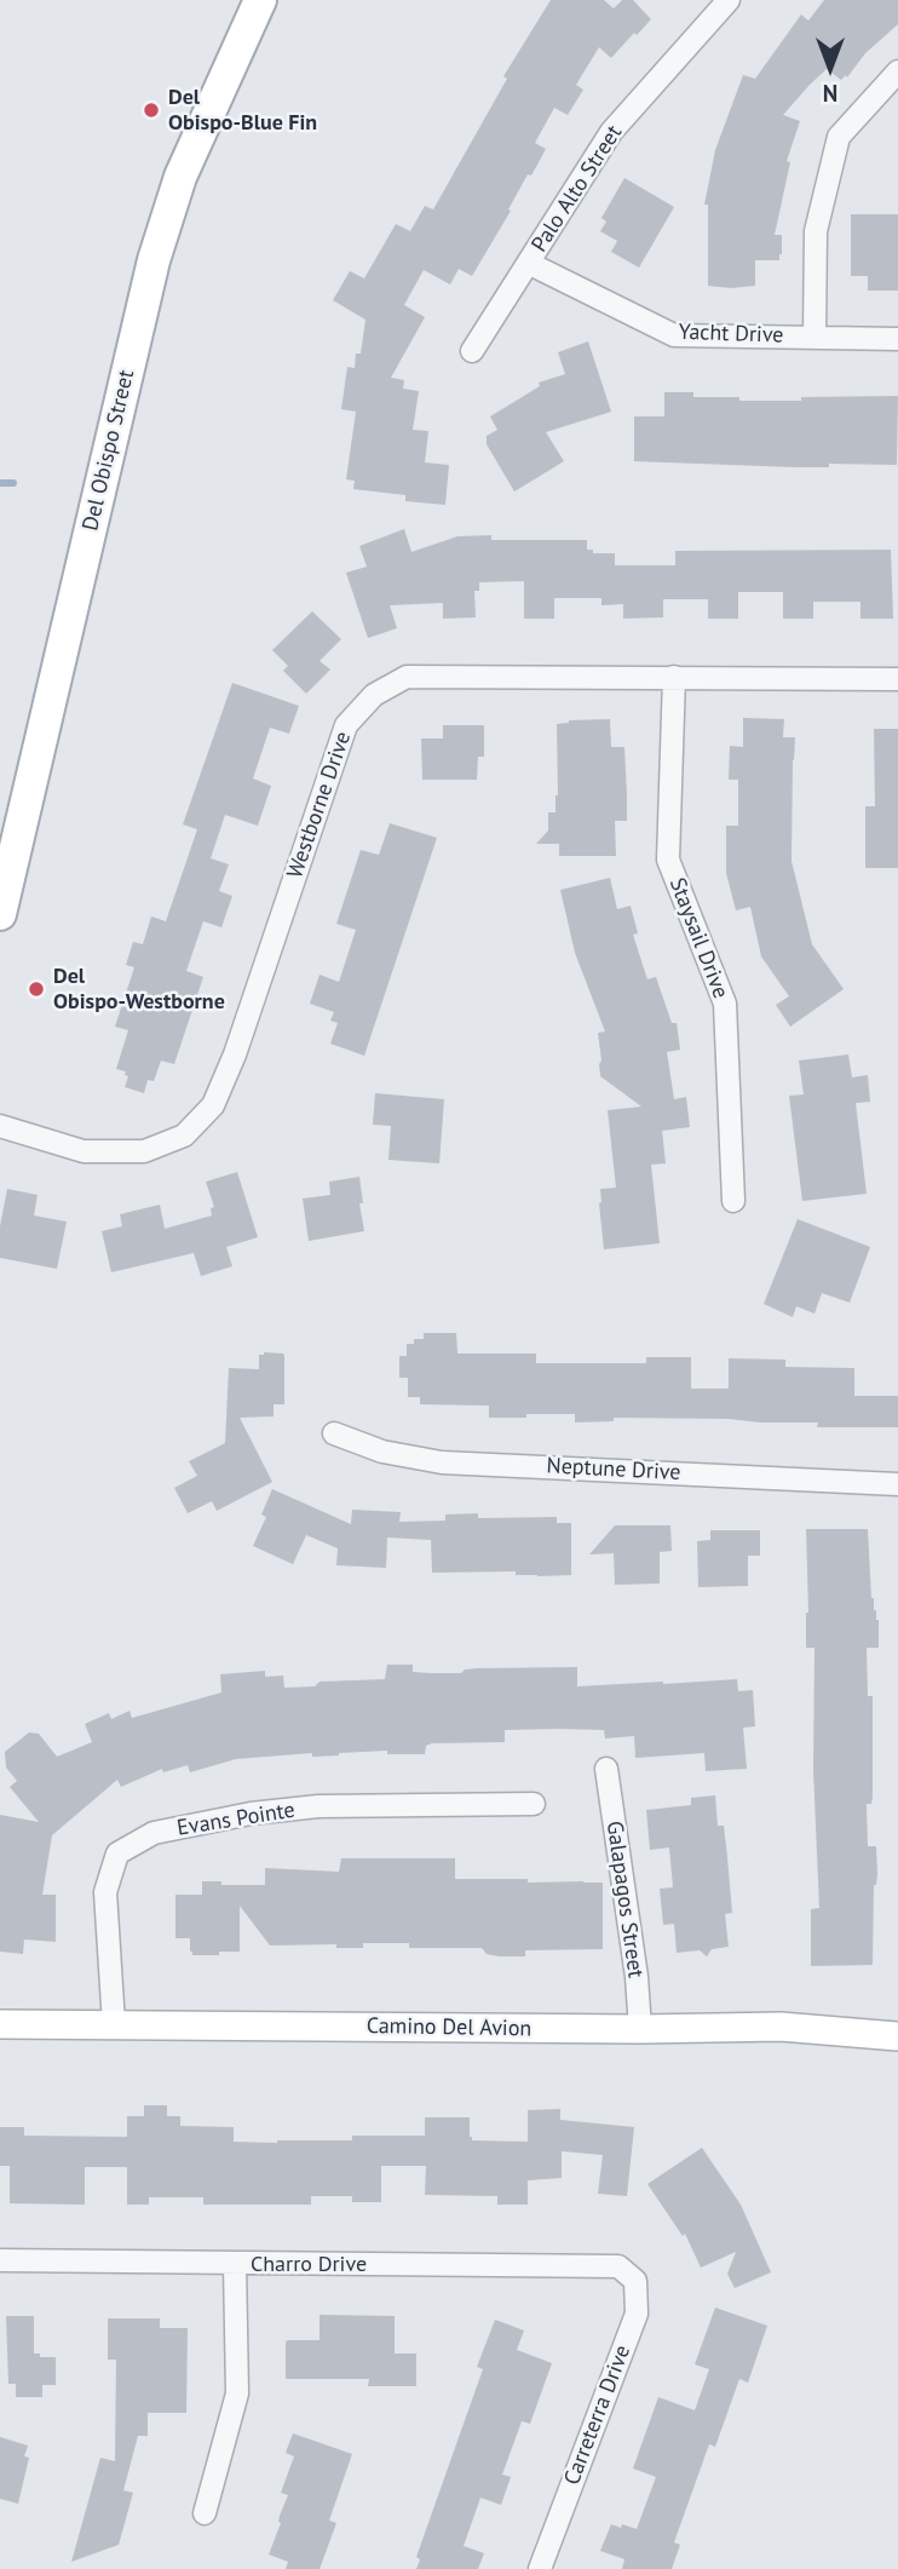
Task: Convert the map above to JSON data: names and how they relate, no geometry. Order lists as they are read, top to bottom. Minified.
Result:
{"streets":{"main road":["Del Obispo Street","Camino Del Avion"],"street":["Palo Alto Street","Yacht Drive","Westborne Drive","Staysail Drive","Neptune Drive","Evans Pointe","Galapagos Street","Charro Drive","Carreterra Drive"]},"crossings":[["Palo Alto Street","Yacht Drive"],["Westborne Drive","Staysail Drive"],["Evans Pointe","Camino Del Avion"],["Galapagos Street","Camino Del Avion"],["Charro Drive","Carreterra Drive"]],"places":["Del Obispo-Blue Fin","Del Obispo-Westborne"],"north":"bottom"}
